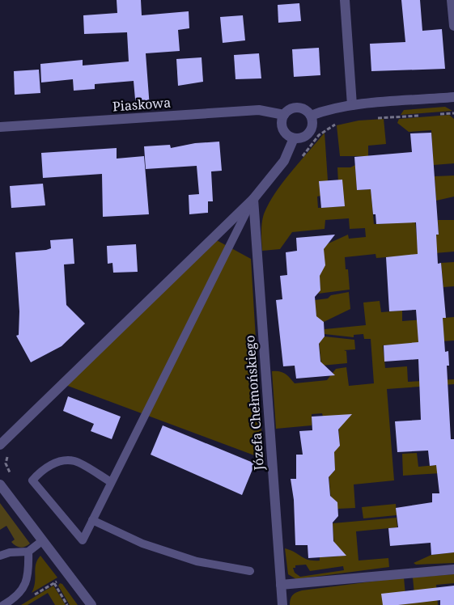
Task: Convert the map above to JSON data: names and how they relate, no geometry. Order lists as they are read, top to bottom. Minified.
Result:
{"streets":{"street":["Piaskowa","Józefa Chełmońskiego"]}}
